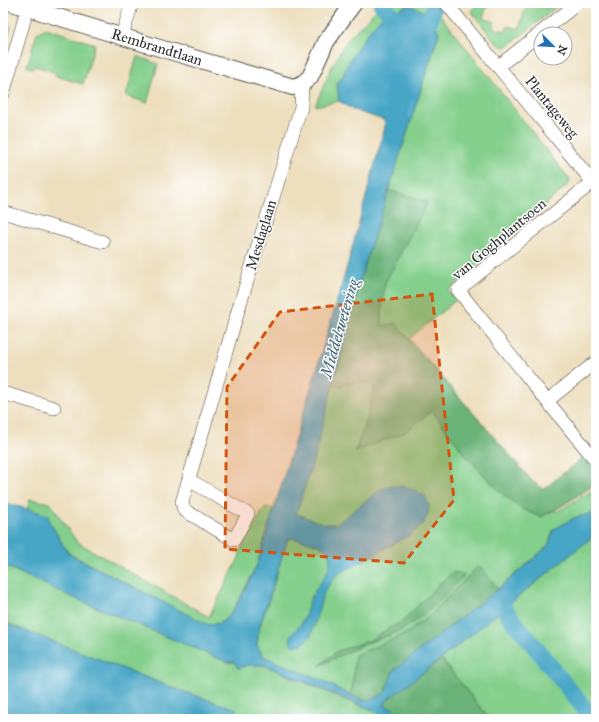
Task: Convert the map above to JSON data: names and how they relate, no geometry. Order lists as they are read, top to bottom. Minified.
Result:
{"streets":{"street":["Rembrandtlaan","Plantageweg","Mesdaglaan","van Goghplantsoen"]},"crossings":[["Rembrandtlaan","Mesdaglaan"],["Plantageweg","van Goghplantsoen"]],"water":["Middelwetering"],"north":"bottom right"}
